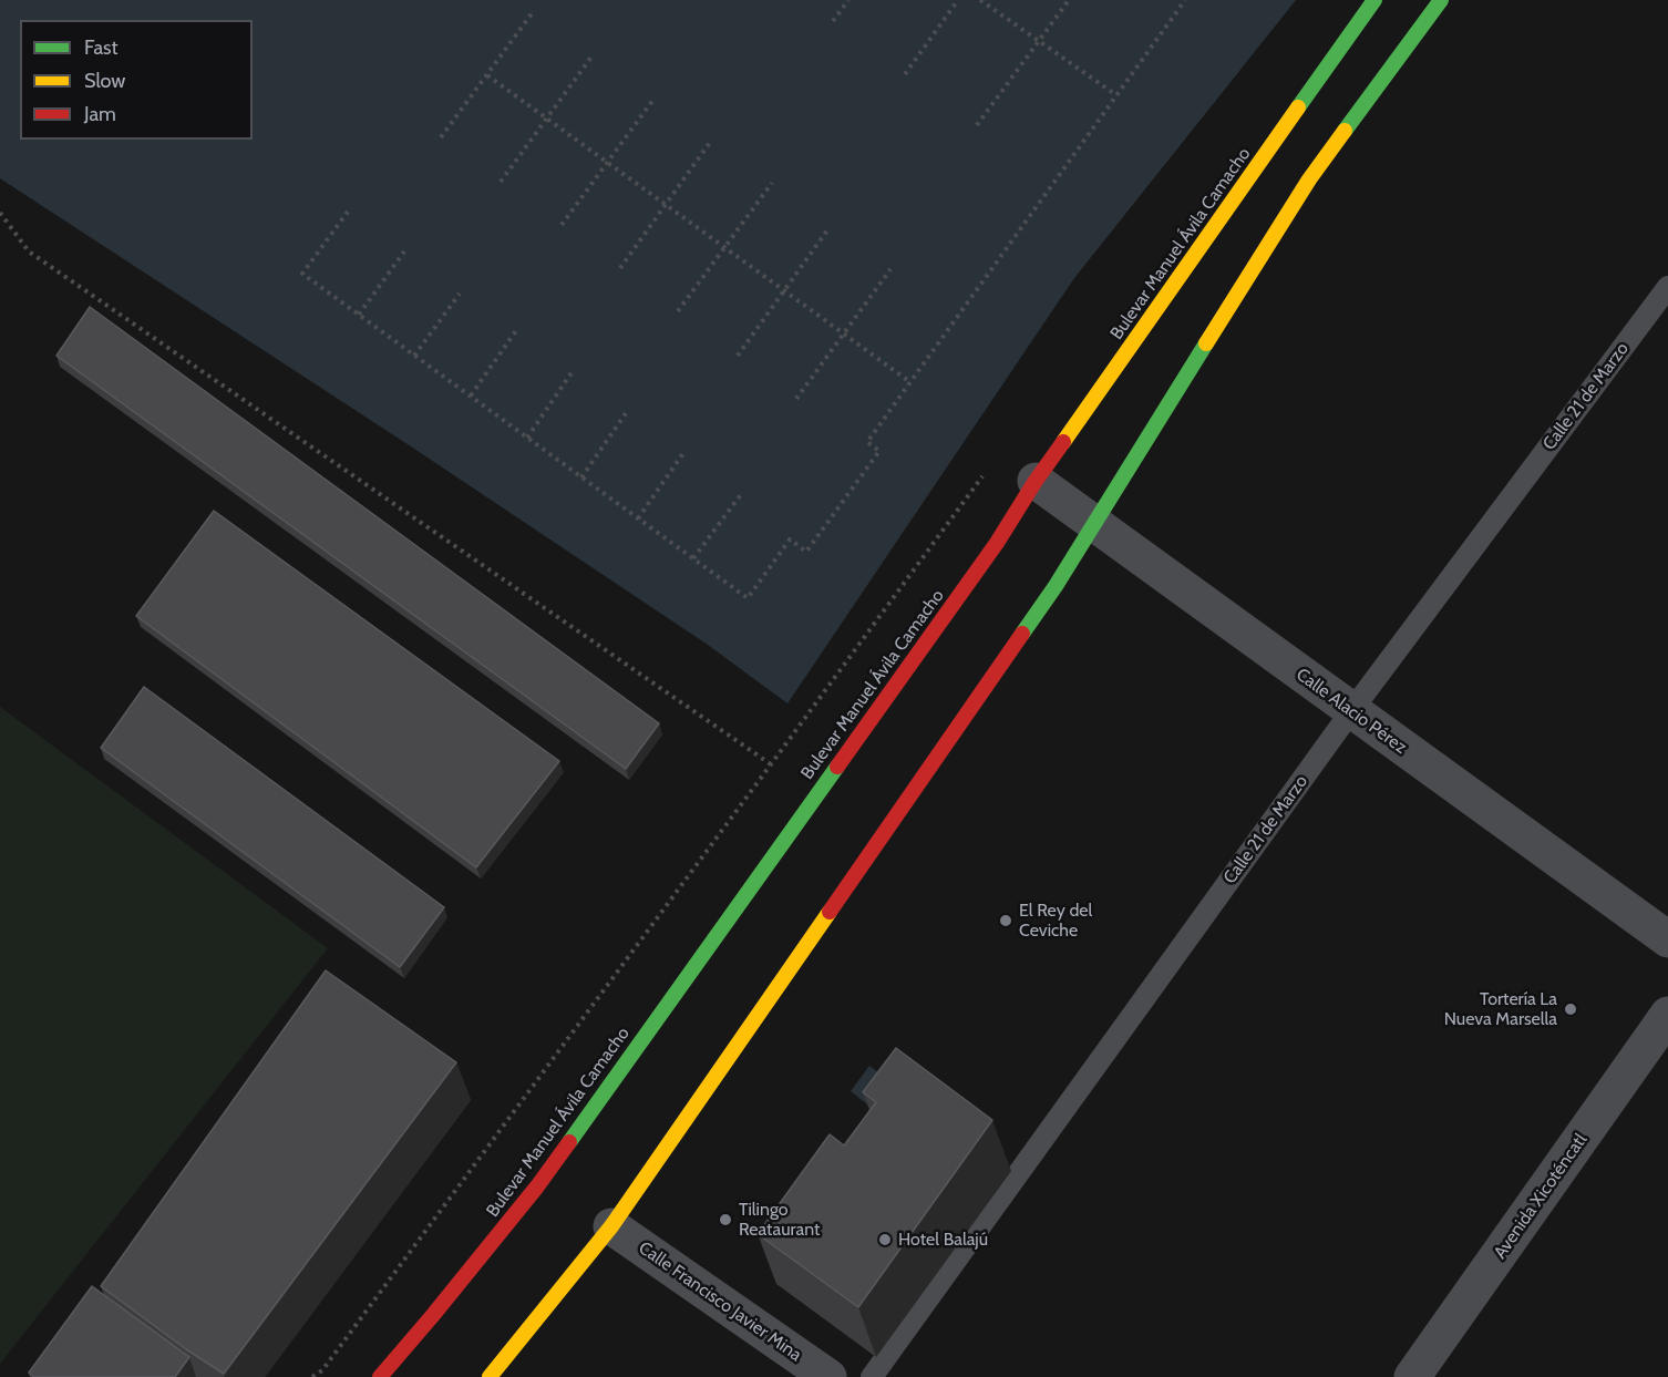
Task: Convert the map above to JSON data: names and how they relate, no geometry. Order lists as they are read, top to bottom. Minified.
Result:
{"streets":{"main road":["Bulevar Manuel Ávila Camacho"],"street":["Calle Alacio Pérez","Avenida Xicoténcatl","Calle Francisco Javier Mina"],"lane":["Calle 21 de Marzo"]},"crossings":[["Bulevar Manuel Ávila Camacho","Calle Alacio Pérez"],["Calle 21 de Marzo","Calle Alacio Pérez"]],"places":["El Rey del Ceviche","Tortería La Nueva Marsella","Tilingo Reataurant","Hotel Balajú"],"legend":["Fast","Slow","Jam"]}
